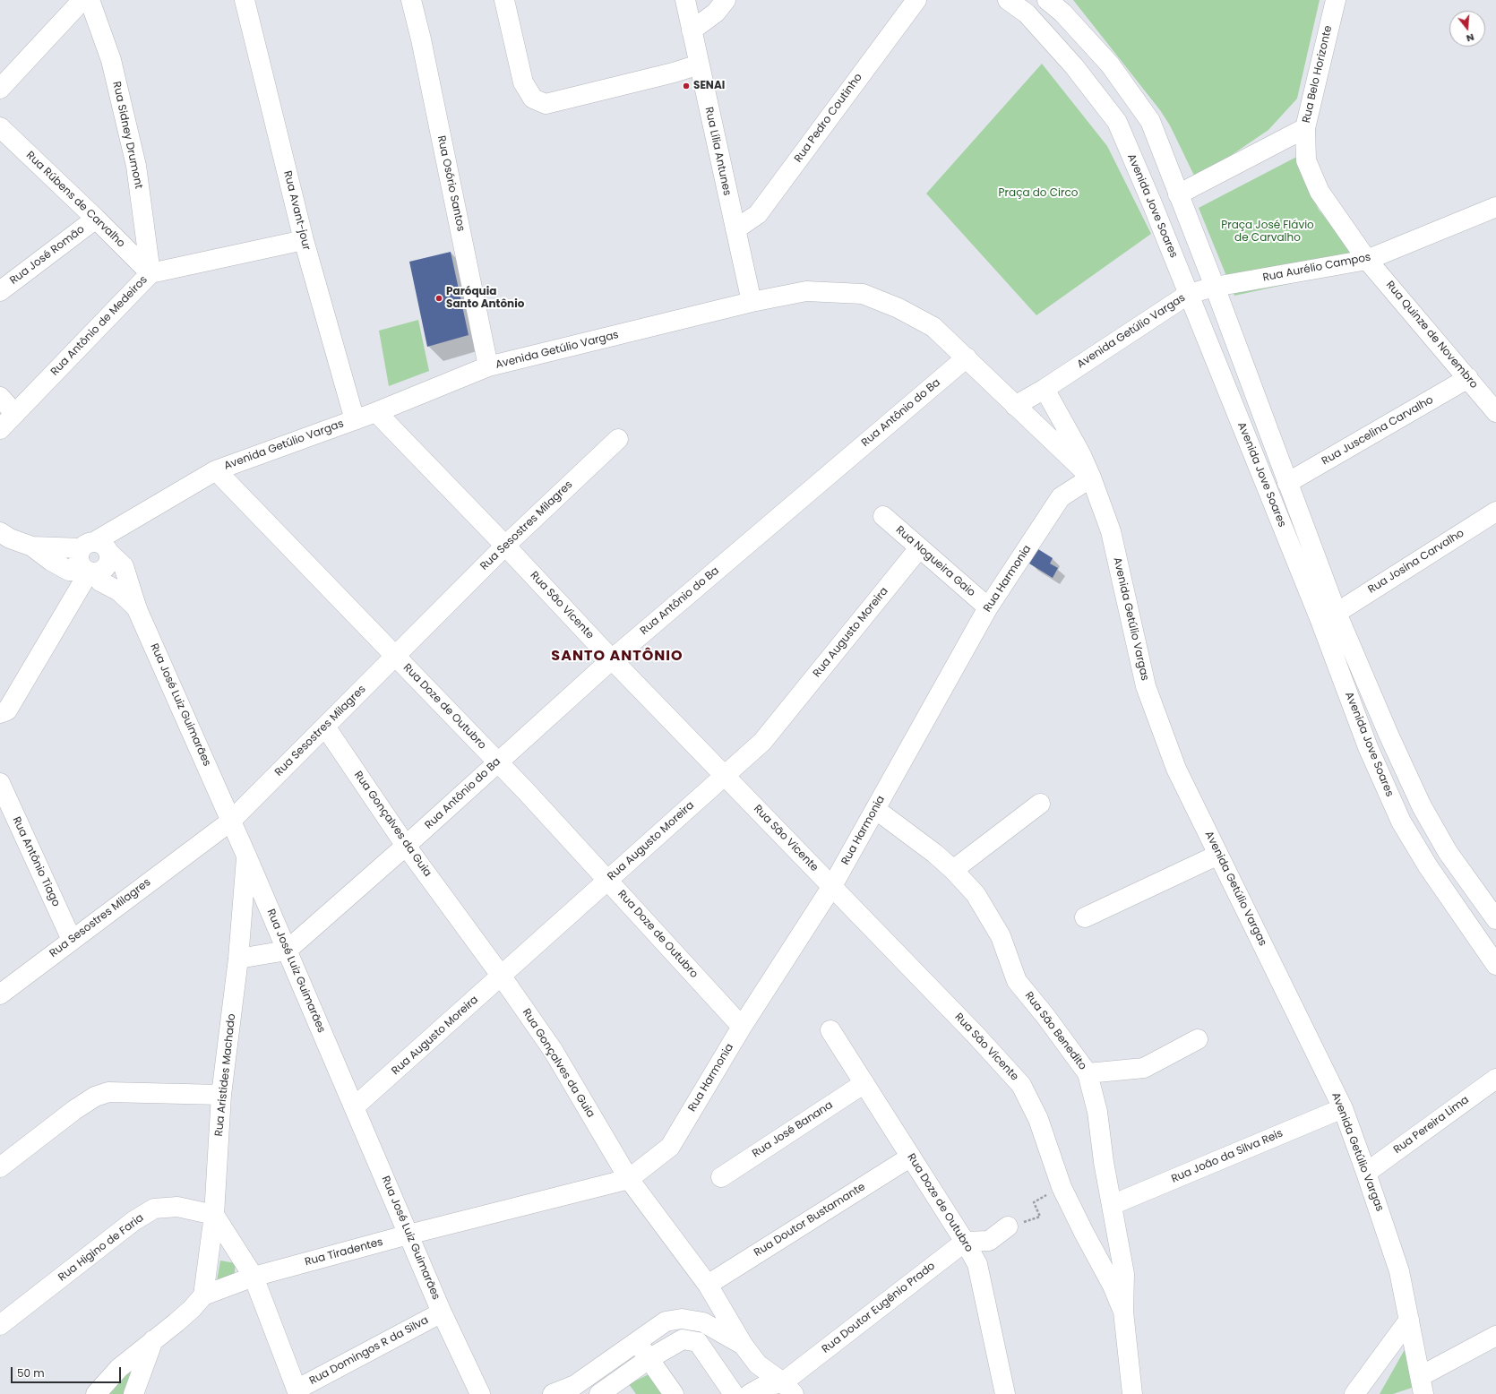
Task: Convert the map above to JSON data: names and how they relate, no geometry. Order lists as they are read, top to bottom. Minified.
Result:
{"streets":{"street":["Rua Belo Horizonte","Rua Pedro Coutinho","Rua Sidney Drumont","Rua Lília Antunes","Rua Osório Santos","Rua Rúbens de Carvalho","Avenida Jove Soares","Rua Avant-jour","Rua José Romão","Rua Aurélio Campos","Rua Antônio de Medeiros","Avenida Getúlio Vargas","Rua Quinze de Novembro","Rua Antônio do Ba","Rua Juscelina Carvalho","Rua Sesostres Milagres","Rua Nogueira Gaio","Rua Josina Carvalho","Rua Harmonia","Rua São Vicente","Rua Augusto Moreira","Rua José Luiz Guimarães","Rua Doze de Outubro","Rua Gonçalves da Guia","Rua Antônio Tiago","Rua São Benedito","Rua Aristides Machado","Rua Pereira Lima","Rua José Banana","Rua João da Silva Reis","Rua Doutor Bustamante","Rua Higino de Faria","Rua Tiradentes","Rua Doutor Eugênio Prado","Rua Domingos R da Silva"]},"crossings":[["Rua Belo Horizonte","Rua Aurélio Campos"],["Rua Belo Horizonte","Rua Quinze de Novembro"],["Rua Pedro Coutinho","Rua Lília Antunes"],["Rua Sidney Drumont","Rua Rúbens de Carvalho"],["Rua Sidney Drumont","Rua Antônio de Medeiros"],["Rua Lília Antunes","Avenida Getúlio Vargas"],["Rua Osório Santos","Avenida Getúlio Vargas"],["Rua Rúbens de Carvalho","Rua José Romão"],["Rua Rúbens de Carvalho","Rua Antônio de Medeiros"],["Avenida Jove Soares","Rua Aurélio Campos"],["Avenida Jove Soares","Avenida Getúlio Vargas"],["Avenida Jove Soares","Rua Juscelina Carvalho"],["Avenida Jove Soares","Rua Josina Carvalho"],["Rua Avant-jour","Rua Antônio de Medeiros"],["Rua Avant-jour","Avenida Getúlio Vargas"],["Rua Aurélio Campos","Avenida Getúlio Vargas"],["Rua Aurélio Campos","Rua Quinze de Novembro"],["Avenida Getúlio Vargas","Rua Antônio do Ba"],["Avenida Getúlio Vargas","Rua Harmonia"],["Avenida Getúlio Vargas","Rua São Vicente"],["Avenida Getúlio Vargas","Rua José Luiz Guimarães"],["Avenida Getúlio Vargas","Rua Doze de Outubro"],["Avenida Getúlio Vargas","Rua Pereira Lima"],["Avenida Getúlio Vargas","Rua João da Silva Reis"],["Rua Quinze de Novembro","Rua Juscelina Carvalho"],["Rua Antônio do Ba","Rua São Vicente"],["Rua Antônio do Ba","Rua José Luiz Guimarães"],["Rua Antônio do Ba","Rua Doze de Outubro"],["Rua Antônio do Ba","Rua Gonçalves da Guia"],["Rua Sesostres Milagres","Rua São Vicente"],["Rua Sesostres Milagres","Rua José Luiz Guimarães"],["Rua Sesostres Milagres","Rua Doze de Outubro"],["Rua Sesostres Milagres","Rua Gonçalves da Guia"],["Rua Sesostres Milagres","Rua Antônio Tiago"],["Rua Nogueira Gaio","Rua Harmonia"],["Rua Nogueira Gaio","Rua Augusto Moreira"],["Rua Harmonia","Rua São Vicente"],["Rua Harmonia","Rua Doze de Outubro"],["Rua Harmonia","Rua Gonçalves da Guia"],["Rua Harmonia","Rua São Benedito"],["Rua Harmonia","Rua Tiradentes"],["Rua São Vicente","Rua Augusto Moreira"],["Rua São Vicente","Rua São Benedito"],["Rua Augusto Moreira","Rua José Luiz Guimarães"],["Rua Augusto Moreira","Rua Doze de Outubro"],["Rua Augusto Moreira","Rua Gonçalves da Guia"],["Rua José Luiz Guimarães","Rua Aristides Machado"],["Rua José Luiz Guimarães","Rua Tiradentes"],["Rua José Luiz Guimarães","Rua Domingos R da Silva"],["Rua Doze de Outubro","Rua José Banana"],["Rua Doze de Outubro","Rua Doutor Bustamante"],["Rua Doze de Outubro","Rua Doutor Eugênio Prado"],["Rua Gonçalves da Guia","Rua Doutor Bustamante"],["Rua Gonçalves da Guia","Rua Tiradentes"],["Rua Gonçalves da Guia","Rua Doutor Eugênio Prado"],["Rua São Benedito","Rua João da Silva Reis"],["Rua Aristides Machado","Rua Higino de Faria"],["Rua Aristides Machado","Rua Tiradentes"]],"districts":["SANTO ANTÔNIO"],"parks":["Praça do Circo","Praça José Flávio de Carvalho"],"places":["SENAI","Paróquia Santo Antônio"],"scale_bar":"50 m","north":"bottom"}
